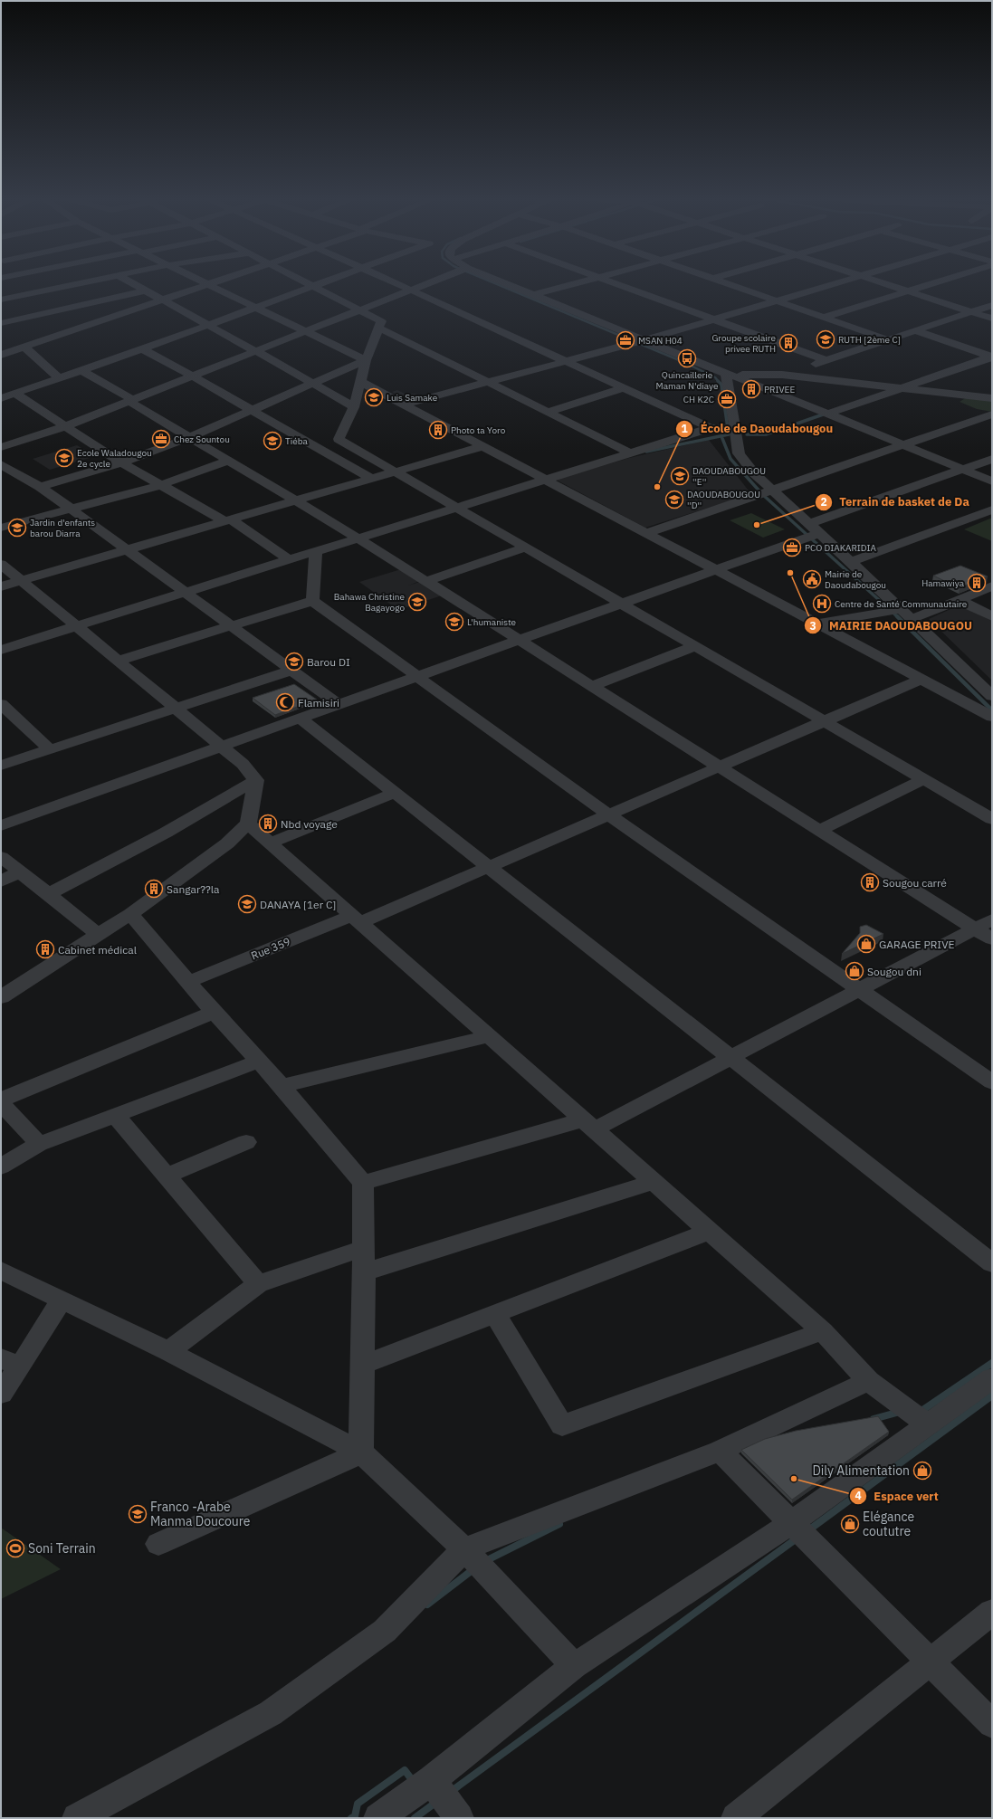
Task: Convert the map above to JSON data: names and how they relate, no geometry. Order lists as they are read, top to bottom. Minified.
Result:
{"streets":{"street":["Rue 359"]},"places":{"school or university":["RUTH [2ème C]","Luis Samake","Tiéba","Ecole Waladougou 2e cycle","DAOUDABOUGOU ''E''","DAOUDABOUGOU ''D''","Jardin d'enfants barou Diarra","Bahawa Christine Bagayogo","L'humaniste","Barou DI","DANAYA [1er C]","Franco -Arabe Manma Doucoure"],"office":["MSAN H04","CH K2C","Chez Sountou","PCO DIAKARIDIA"],"building":["Groupe scolaire privee RUTH","PRIVEE","Photo ta Yoro","Hamawiya","Nbd voyage","Sougou carré","Sangar??la","Cabinet médical"],"bus stop":["Quincaillerie Maman N'diaye"],"other":["École de Daoudabougou","Terrain de basket de Da","MAIRIE DAOUDABOUGOU","Espace vert"],"public building":["Mairie de Daoudabougou"],"hospital":["Centre de Santé Communautaire"],"mosque":["Flamisiri"],"shop":["GARAGE PRIVE","Sougou dni","Dily Alimentation","Elégance coututre"],"sports":["Soni Terrain"]}}
